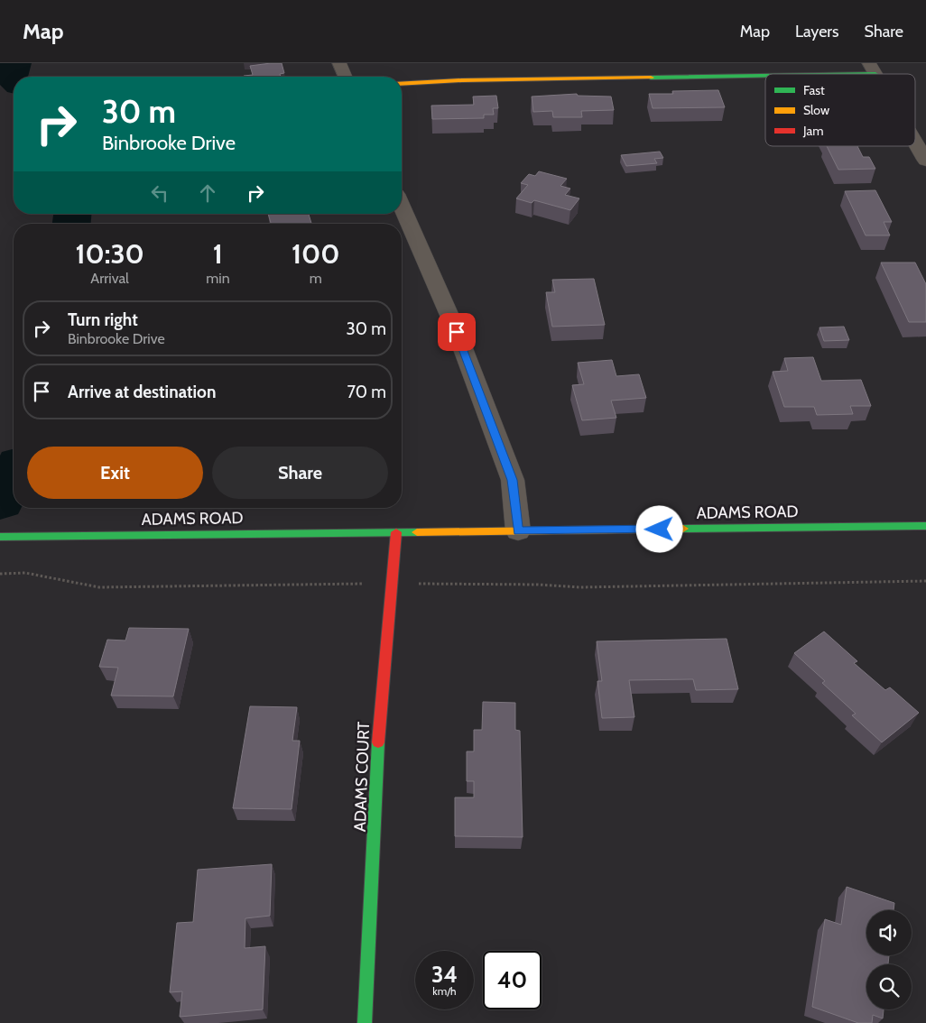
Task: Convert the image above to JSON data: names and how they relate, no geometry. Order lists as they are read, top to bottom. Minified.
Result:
{"streets":{"street":["ADAMS ROAD","ADAMS COURT"]},"crossings":[["ADAMS ROAD","ADAMS COURT"]],"legend":["Fast","Slow","Jam"],"page":{"header":"Map","nav":["Map","Layers","Share"],"turn":["30 m","Binbrooke Drive"],"eta":["10:30","Arrival","1","min","100","m"],"list":[{"name":"Turn right","note":"Binbrooke Drive","value":"30 m"},{"name":"Arrive at destination","value":"70 m"}],"buttons":["Exit","Share"],"speed":"34 km/h","limit":"40"}}
